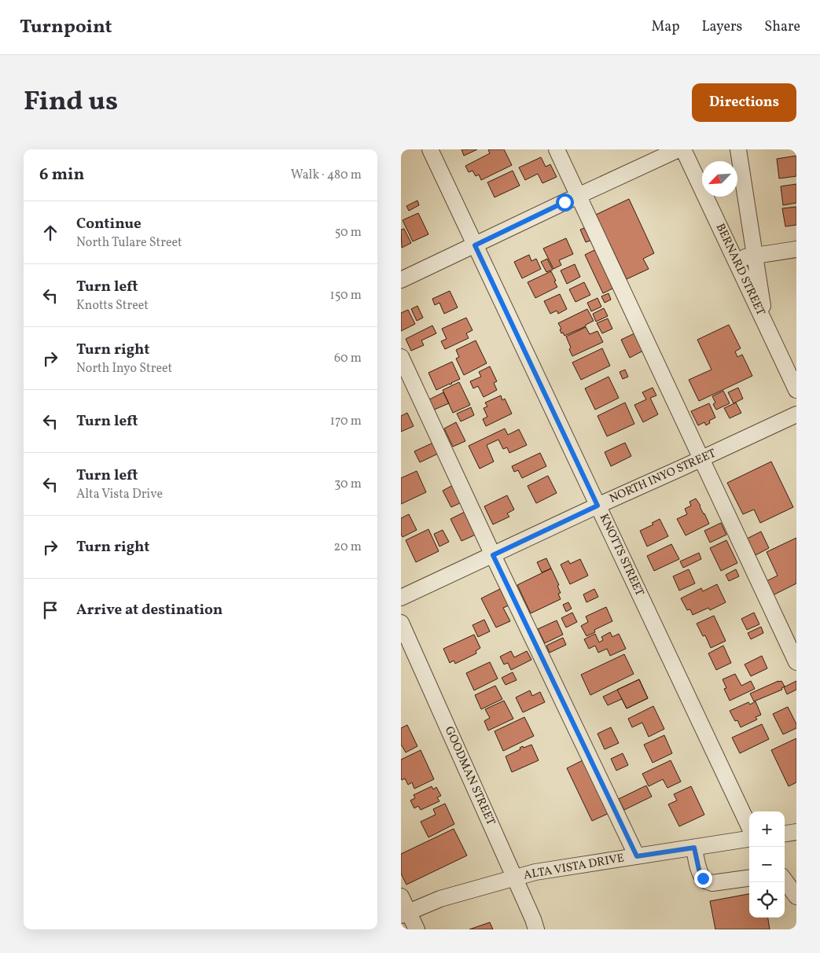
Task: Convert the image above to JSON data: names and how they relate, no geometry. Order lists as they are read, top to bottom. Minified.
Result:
{"streets":{"street":["BERNARD STREET","NORTH INYO STREET","KNOTTS STREET","GOODMAN STREET","ALTA VISTA DRIVE"]},"crossings":[["NORTH INYO STREET","KNOTTS STREET"],["GOODMAN STREET","ALTA VISTA DRIVE"]],"north":"bottom left","page":{"header":"Turnpoint","nav":["Map","Layers","Share"],"title":"Find us","buttons":"Directions","heading":["6 min","Walk · 480 m"],"list":[["Continue","North Tulare Street","50 m"],["Turn left","Knotts Street","150 m"],["Turn right","North Inyo Street","60 m"],["Turn left","170 m"],["Turn left","Alta Vista Drive","30 m"],["Turn right","20 m"],"Arrive at destination"],"map_buttons":["+","−"]}}
